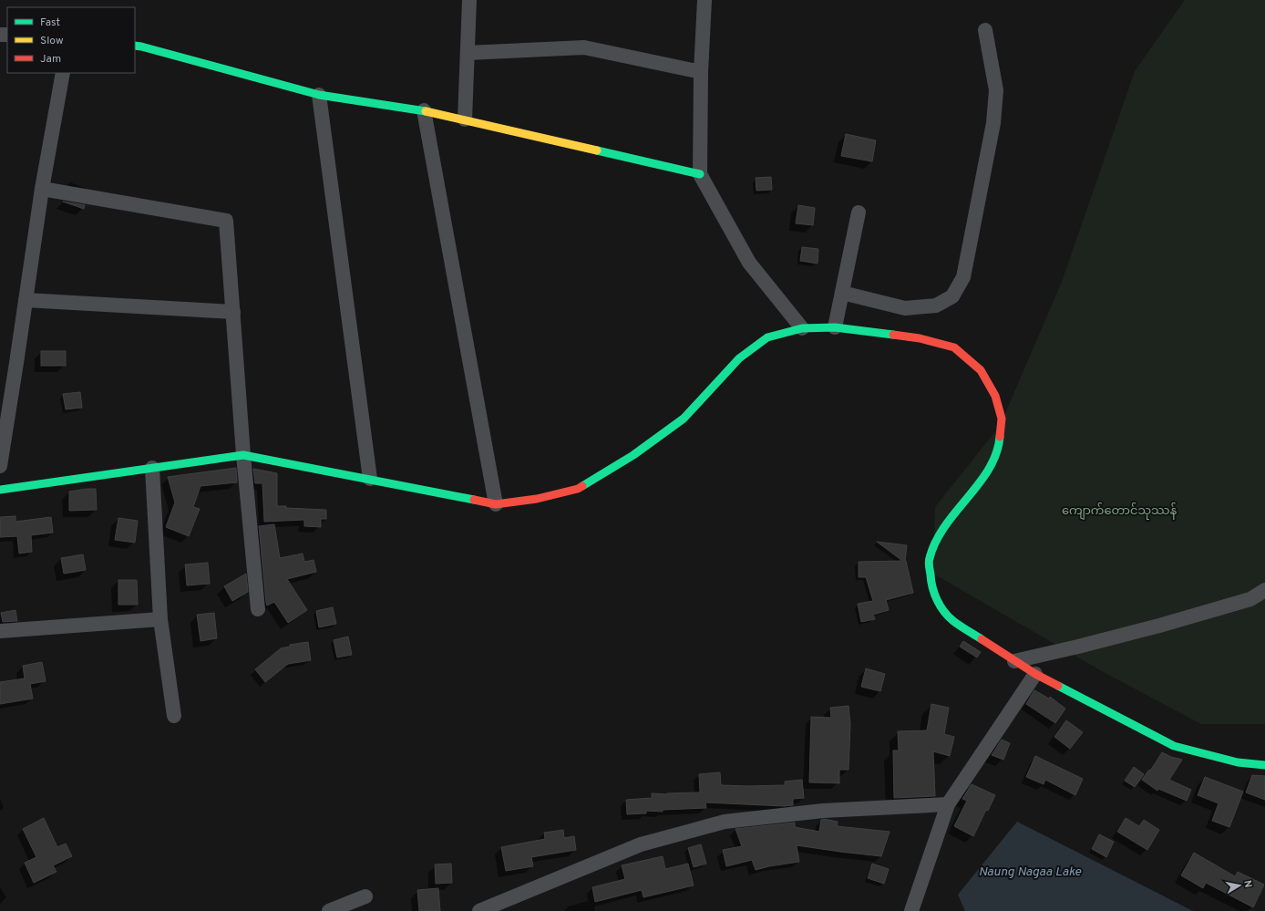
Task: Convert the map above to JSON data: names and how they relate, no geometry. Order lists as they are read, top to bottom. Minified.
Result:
{"water":["Naung Nagaa Lake"],"parks":["ကျောက်တောင်သုဿန်"],"legend":["Fast","Slow","Jam"],"north":"right"}
